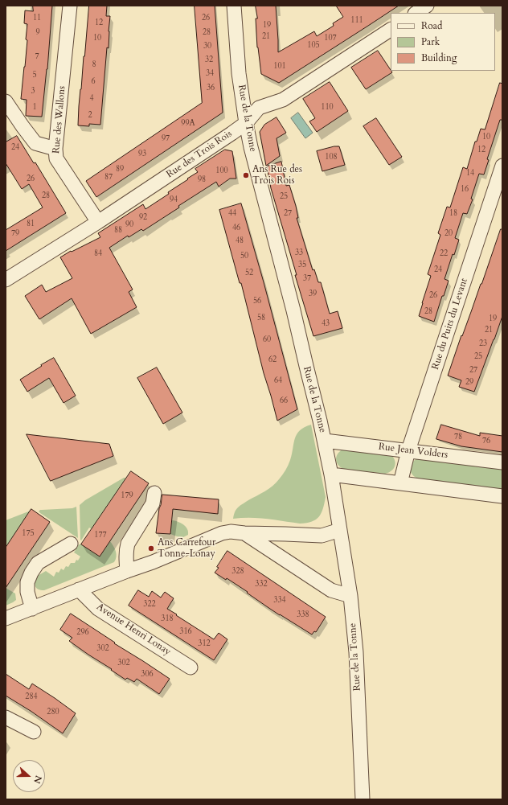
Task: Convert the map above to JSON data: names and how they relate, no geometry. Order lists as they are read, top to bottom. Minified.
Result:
{"streets":{"street":["Rue de la Tonne","Rue des Wallons","Rue des Trois Rois","Rue du Puits du Levant","Rue Jean Volders","Avenue Henri Lonay"]},"crossings":[["Rue de la Tonne","Rue des Trois Rois"],["Rue de la Tonne","Rue Jean Volders"],["Rue des Wallons","Rue des Trois Rois"],["Rue du Puits du Levant","Rue Jean Volders"]],"places":["Ans Rue des Trois Rois","Ans Carrefour Tonne-Lonay"],"house_numbers":["11","26","111","12","19","9","28","21","10","107","105","30","7","32","8","101","34","5","6","36","3","4","1","110","2","99A","10","97","24","12","93","108","89","100","14","87","26","98","16","28","25","94","44","27","18","92","81","90","46","88","79","20","48","33","84","22","50","35","24","52","37","39","26","56","28","58","19","43","21","60","23","25","62","27","64","29","66","78","76","179","175","177","328","332","334","322","338","318","316","296","312","302","302","306","284","280"],"legend":["Road","Park","Building"],"north":"right"}
